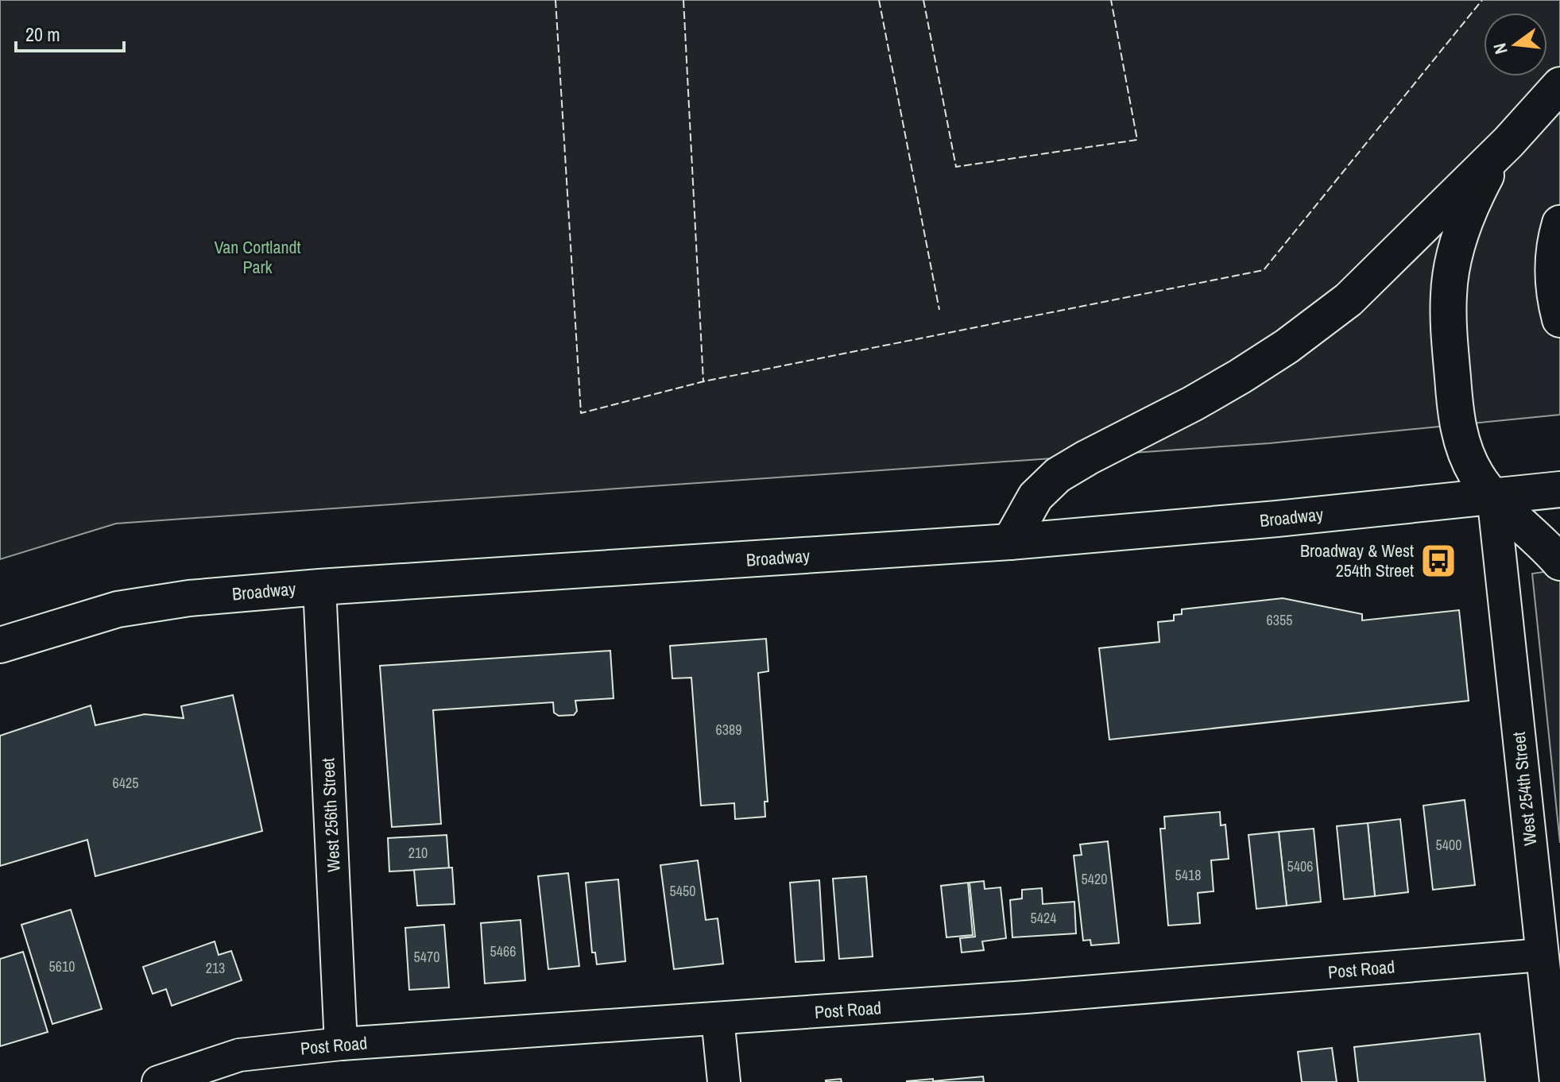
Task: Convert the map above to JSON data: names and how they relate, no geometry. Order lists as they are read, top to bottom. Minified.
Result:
{"streets":{"main road":["Broadway"],"street":["West 254th Street","West 256th Street","Post Road"]},"crossings":[["Broadway","West 254th Street"],["Broadway","West 256th Street"],["West 254th Street","Post Road"],["West 256th Street","Post Road"]],"parks":["Van Cortlandt Park"],"places":{"bus stop":["Broadway & West 254th Street"]},"house_numbers":["6355","6389","6425","5400","210","5406","5418","5420","5450","5424","5466","5470","5610","213"],"scale_bar":"20 m","north":"left"}
